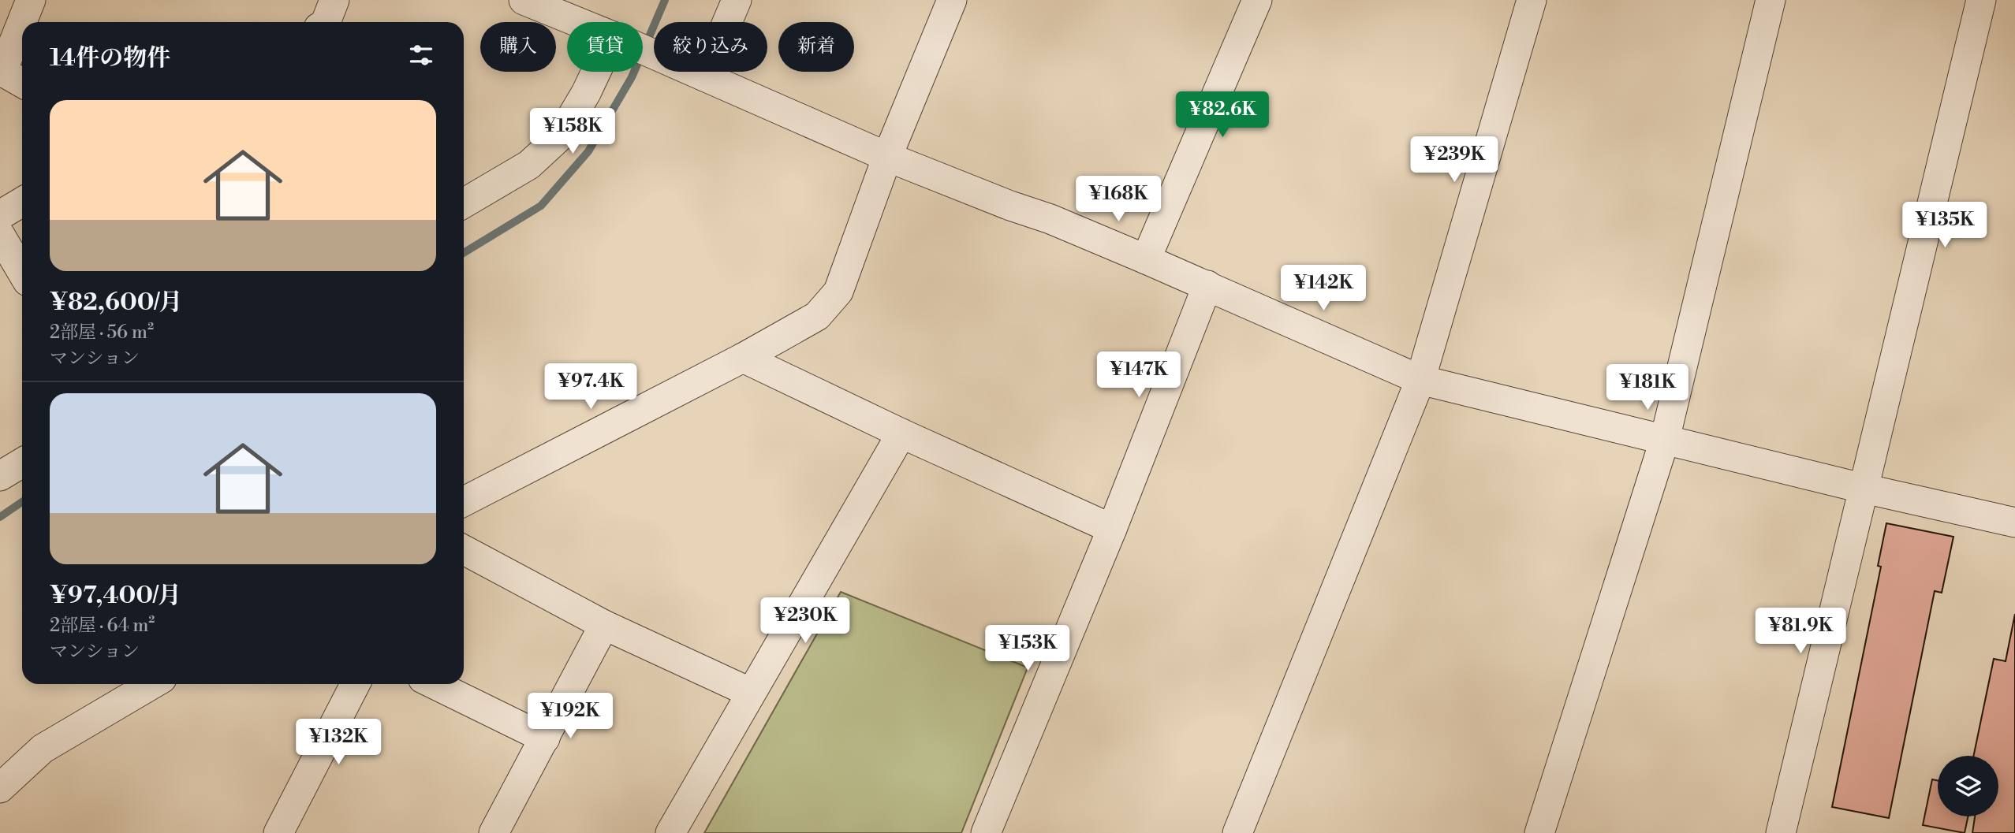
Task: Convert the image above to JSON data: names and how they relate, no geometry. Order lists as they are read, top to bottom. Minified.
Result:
{"page":{"chip":["購入","賃貸","絞り込み","新着"],"heading":"14件の物件","list":[{"name":"¥82,600/月","note":"2部屋 · 56 m² · マンション"},{"name":"¥97,400/月","note":"2部屋 · 64 m² · マンション"}],"price":["¥82.6K","¥158K","¥239K","¥168K","¥135K","¥142K","¥147K","¥97.4K","¥181K","¥230K","¥81.9K","¥153K","¥192K","¥132K"]}}
